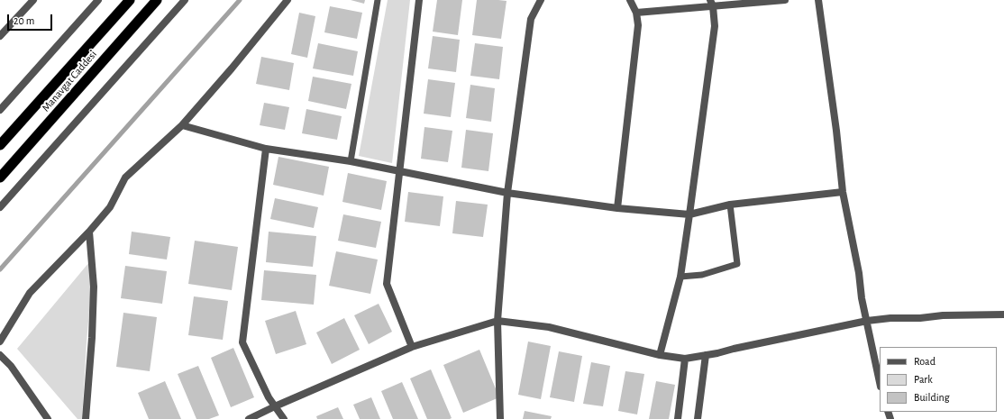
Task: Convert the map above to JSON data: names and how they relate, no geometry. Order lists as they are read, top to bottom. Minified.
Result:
{"streets":{"highway":["Manavgat Caddesi"]},"legend":["Road","Park","Building"],"scale_bar":"20 m"}
